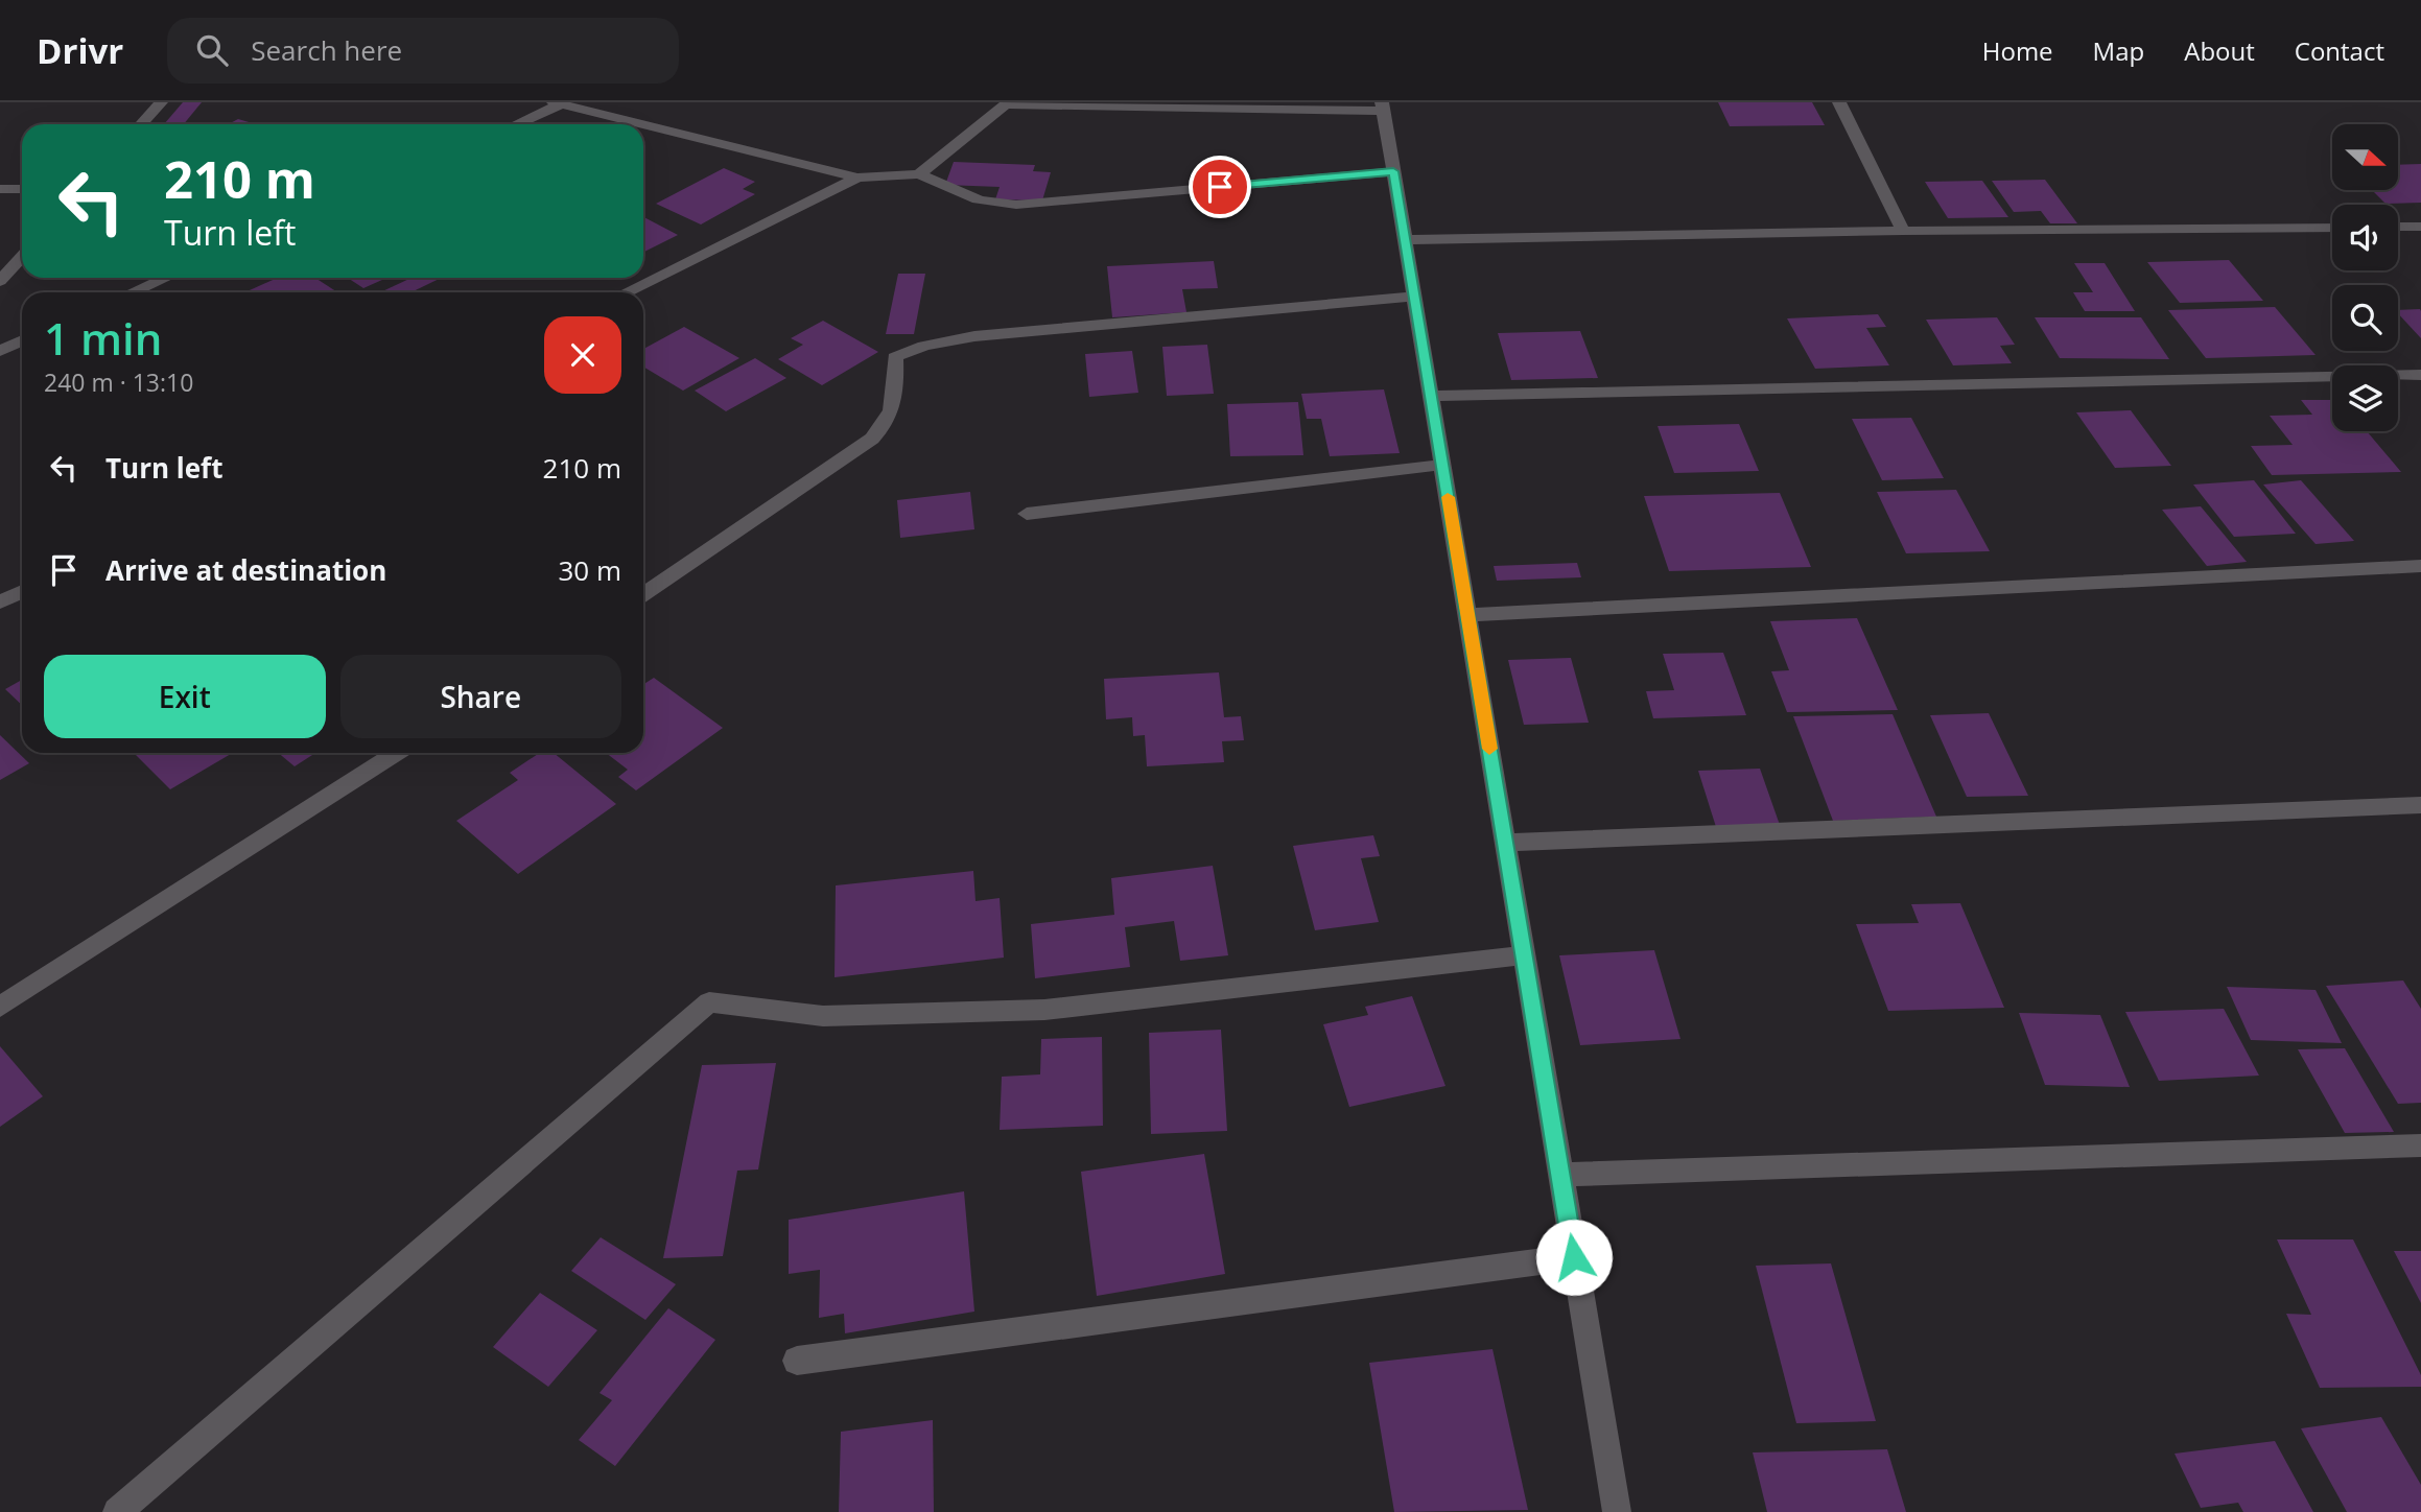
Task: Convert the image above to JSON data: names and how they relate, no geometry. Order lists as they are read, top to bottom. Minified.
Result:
{"north":"right","page":{"header":"Drivr","search":"Search here","nav":["Home","Map","About","Contact"],"turn":["210 m","Turn left"],"heading":["1 min","240 m · 13:10"],"list":[{"name":"Turn left","value":"210 m"},{"name":"Arrive at destination","value":"30 m"}],"buttons":["Exit","Share"]}}
